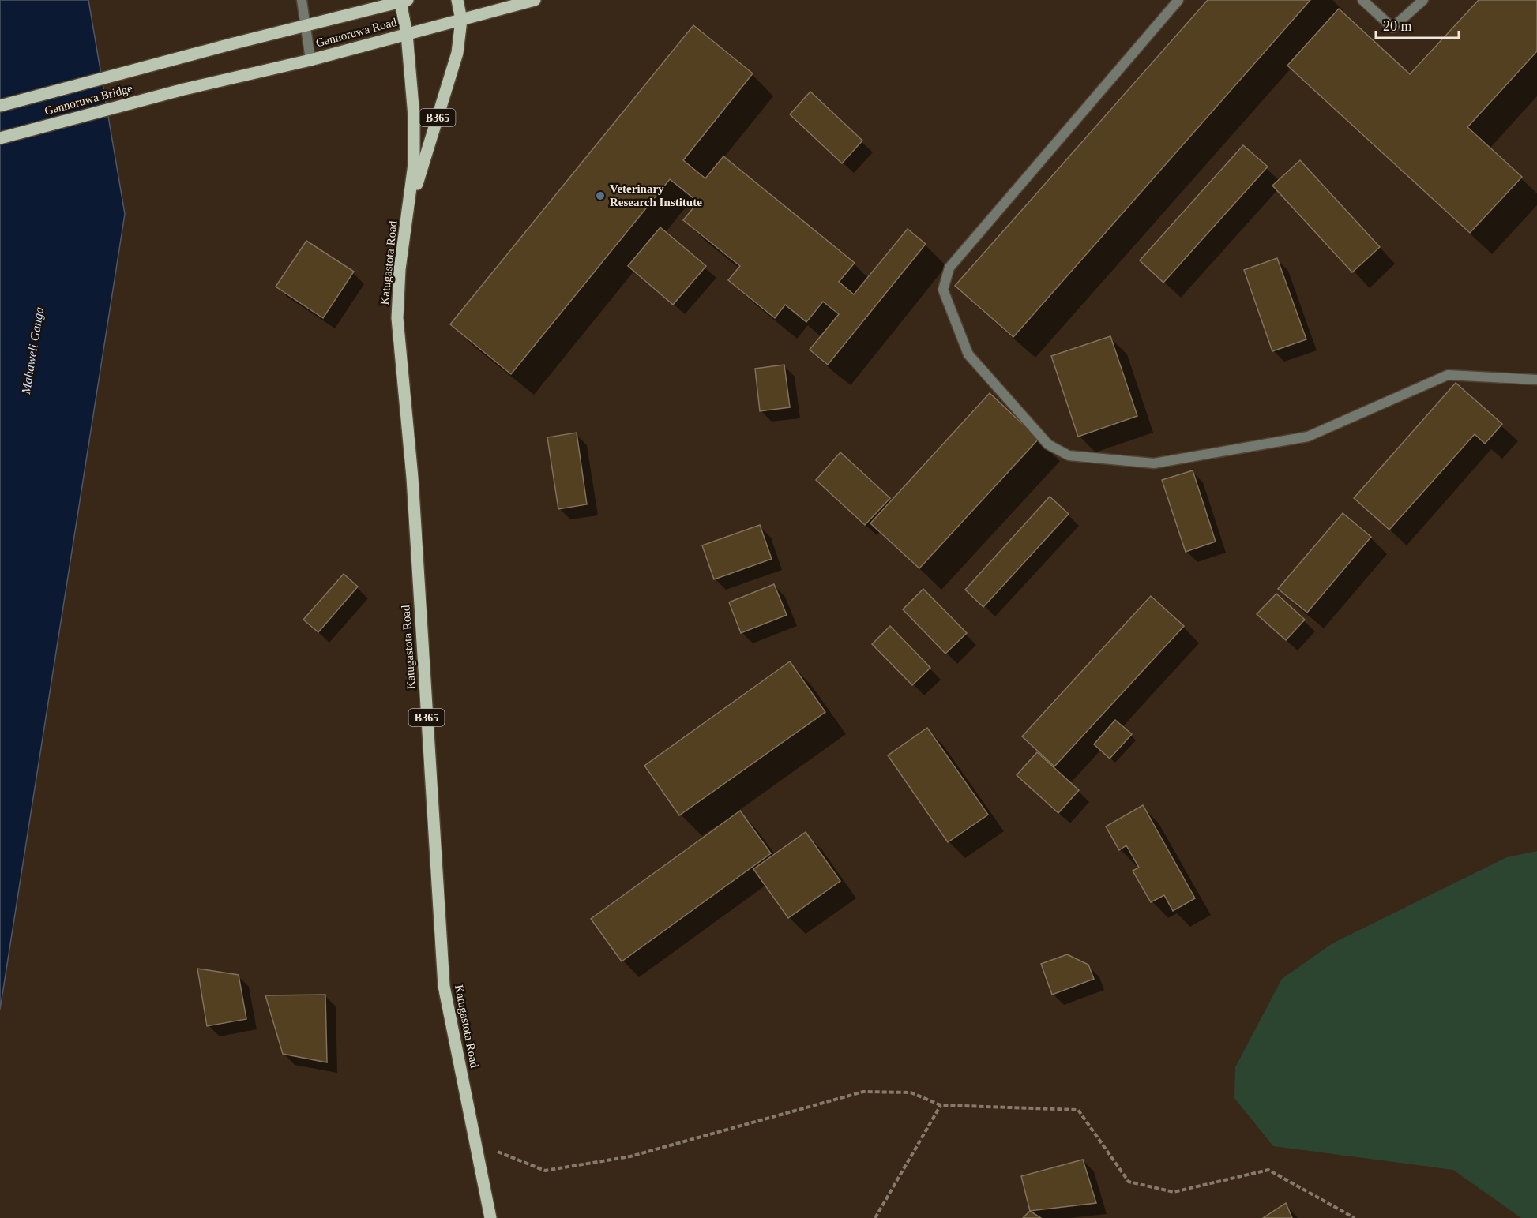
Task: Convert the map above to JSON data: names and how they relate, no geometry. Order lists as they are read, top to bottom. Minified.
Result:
{"streets":{"main road":["Gannoruwa Road","Gannoruwa Bridge","B365","Katugastota Road"]},"crossings":[["Gannoruwa Road","Gannoruwa Bridge"],["Gannoruwa Road","Katugastota Road"]],"water":["Mahaweli Ganga"],"places":["Veterinary Research Institute"],"scale_bar":"20 m"}
